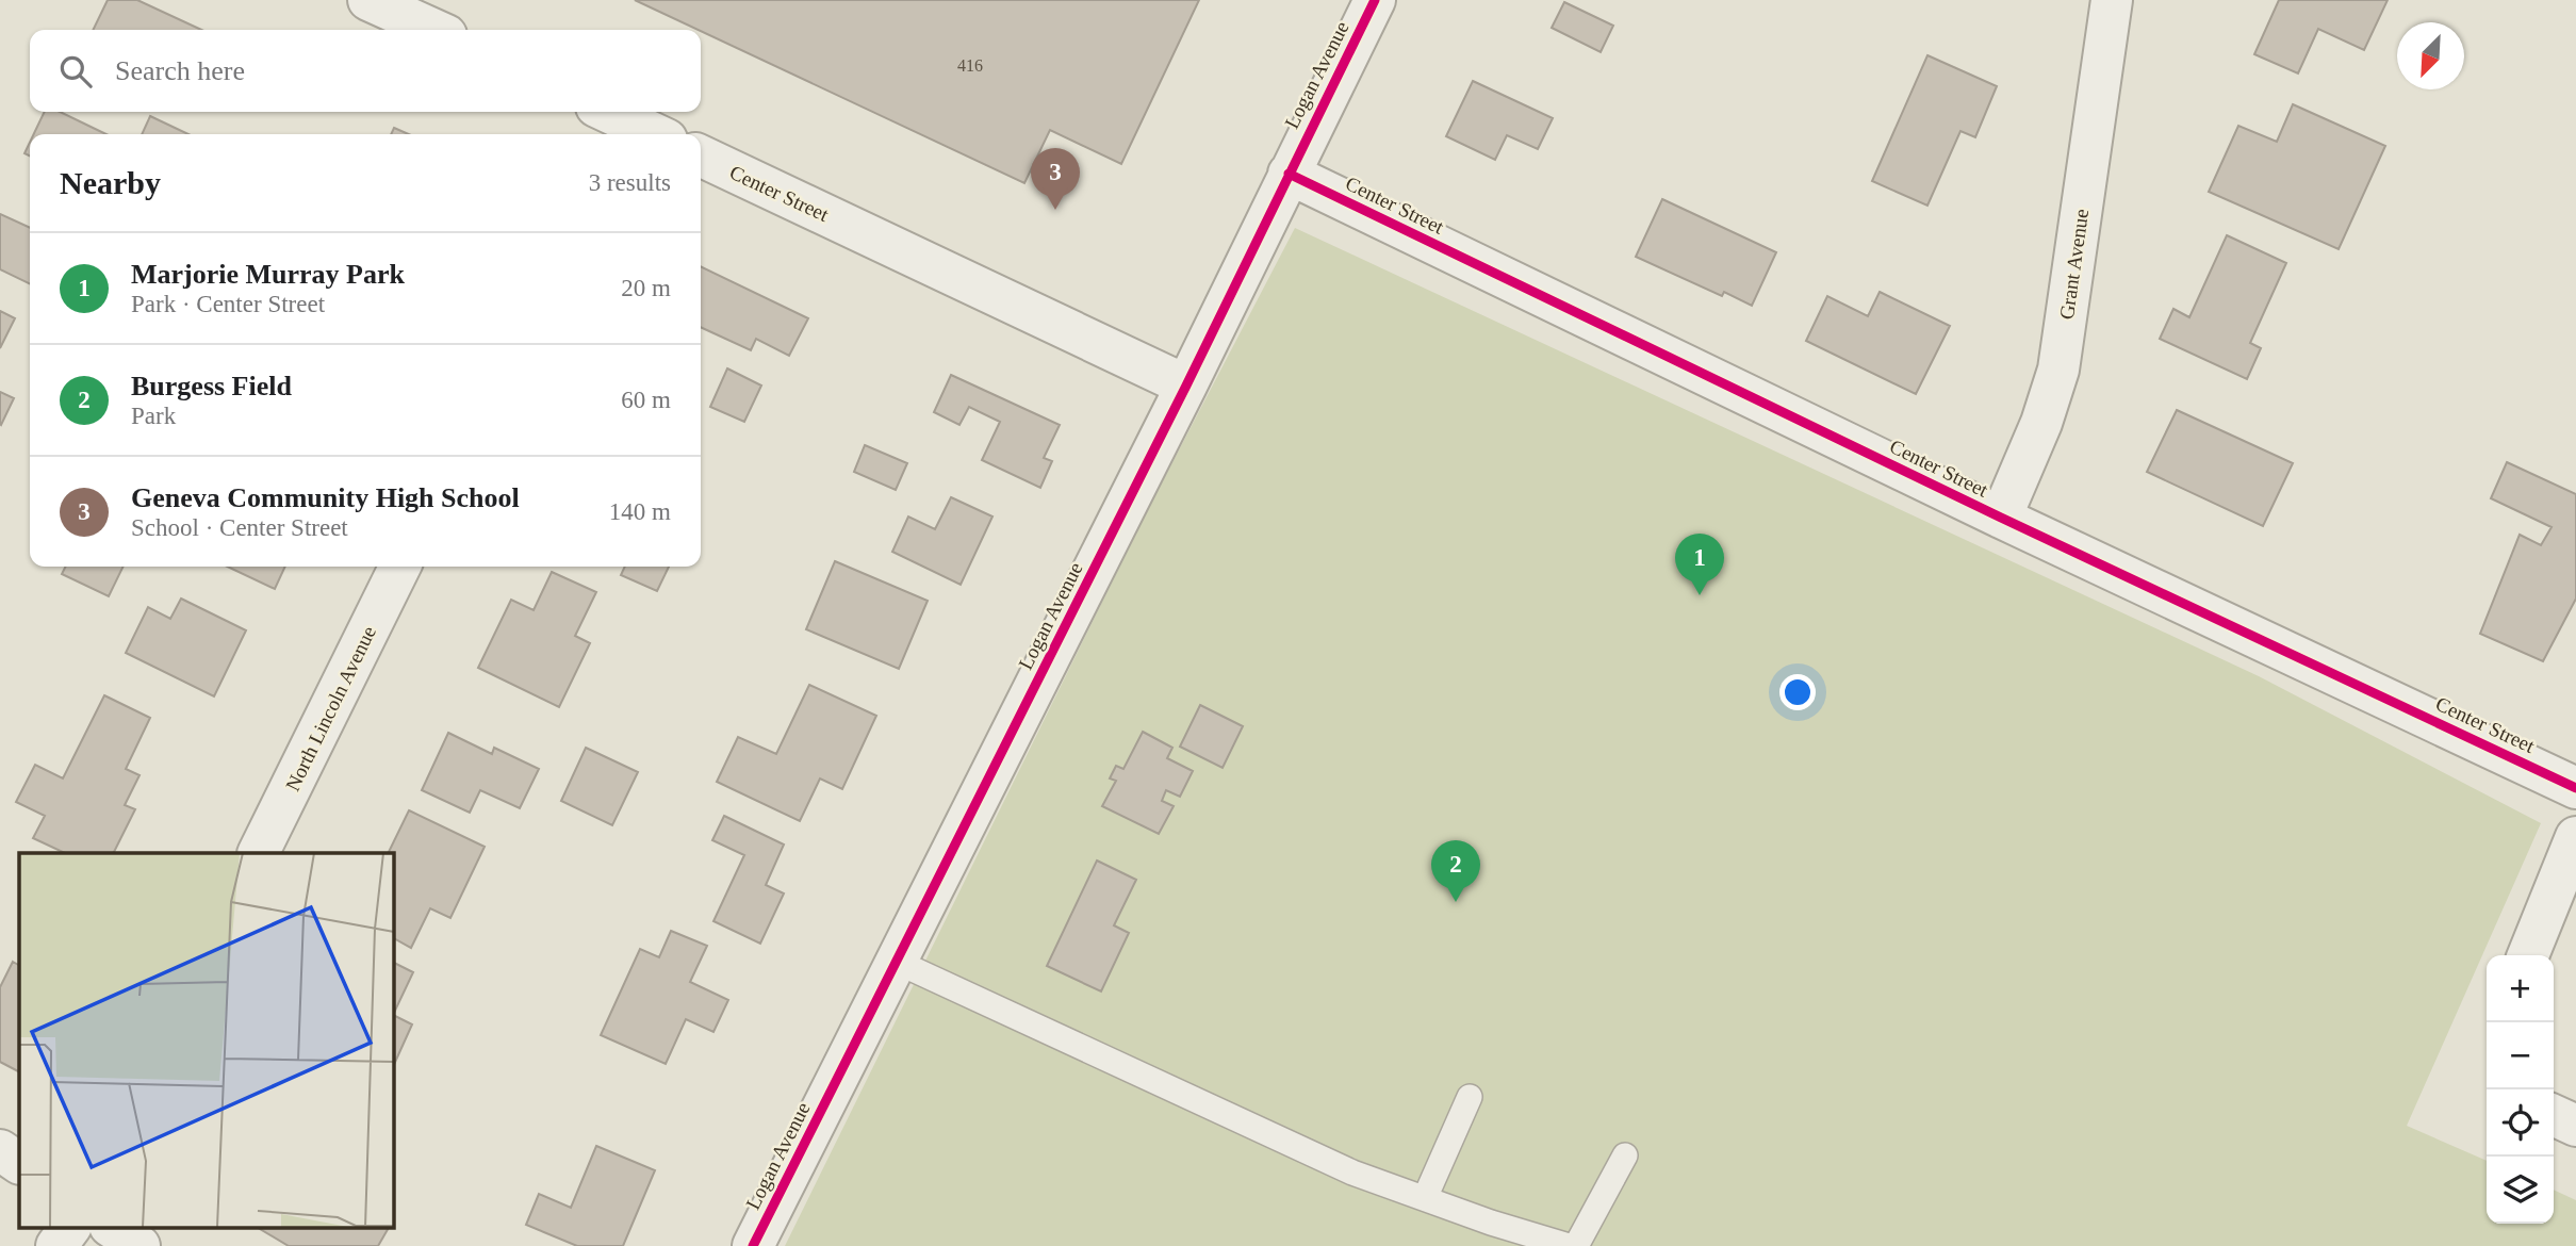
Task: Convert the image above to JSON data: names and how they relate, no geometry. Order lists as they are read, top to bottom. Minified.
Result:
{"streets":{"street":["Logan Avenue","Center Street","Grant Avenue","North Lincoln Avenue"]},"crossings":[["Logan Avenue","Center Street"],["Center Street","Grant Avenue"]],"house_numbers":["416"],"north":"bottom left","page":{"search":"Search here","heading":["Nearby","3 results"],"pins":["3","1","2"],"list":[{"mark":"1","name":"Marjorie Murray Park","note":"Park · Center Street","value":"20 m"},{"mark":"2","name":"Burgess Field","note":"Park","value":"60 m"},{"mark":"3","name":"Geneva Community High School","note":"School · Center Street","value":"140 m"}],"map_buttons":["+","−"]}}
